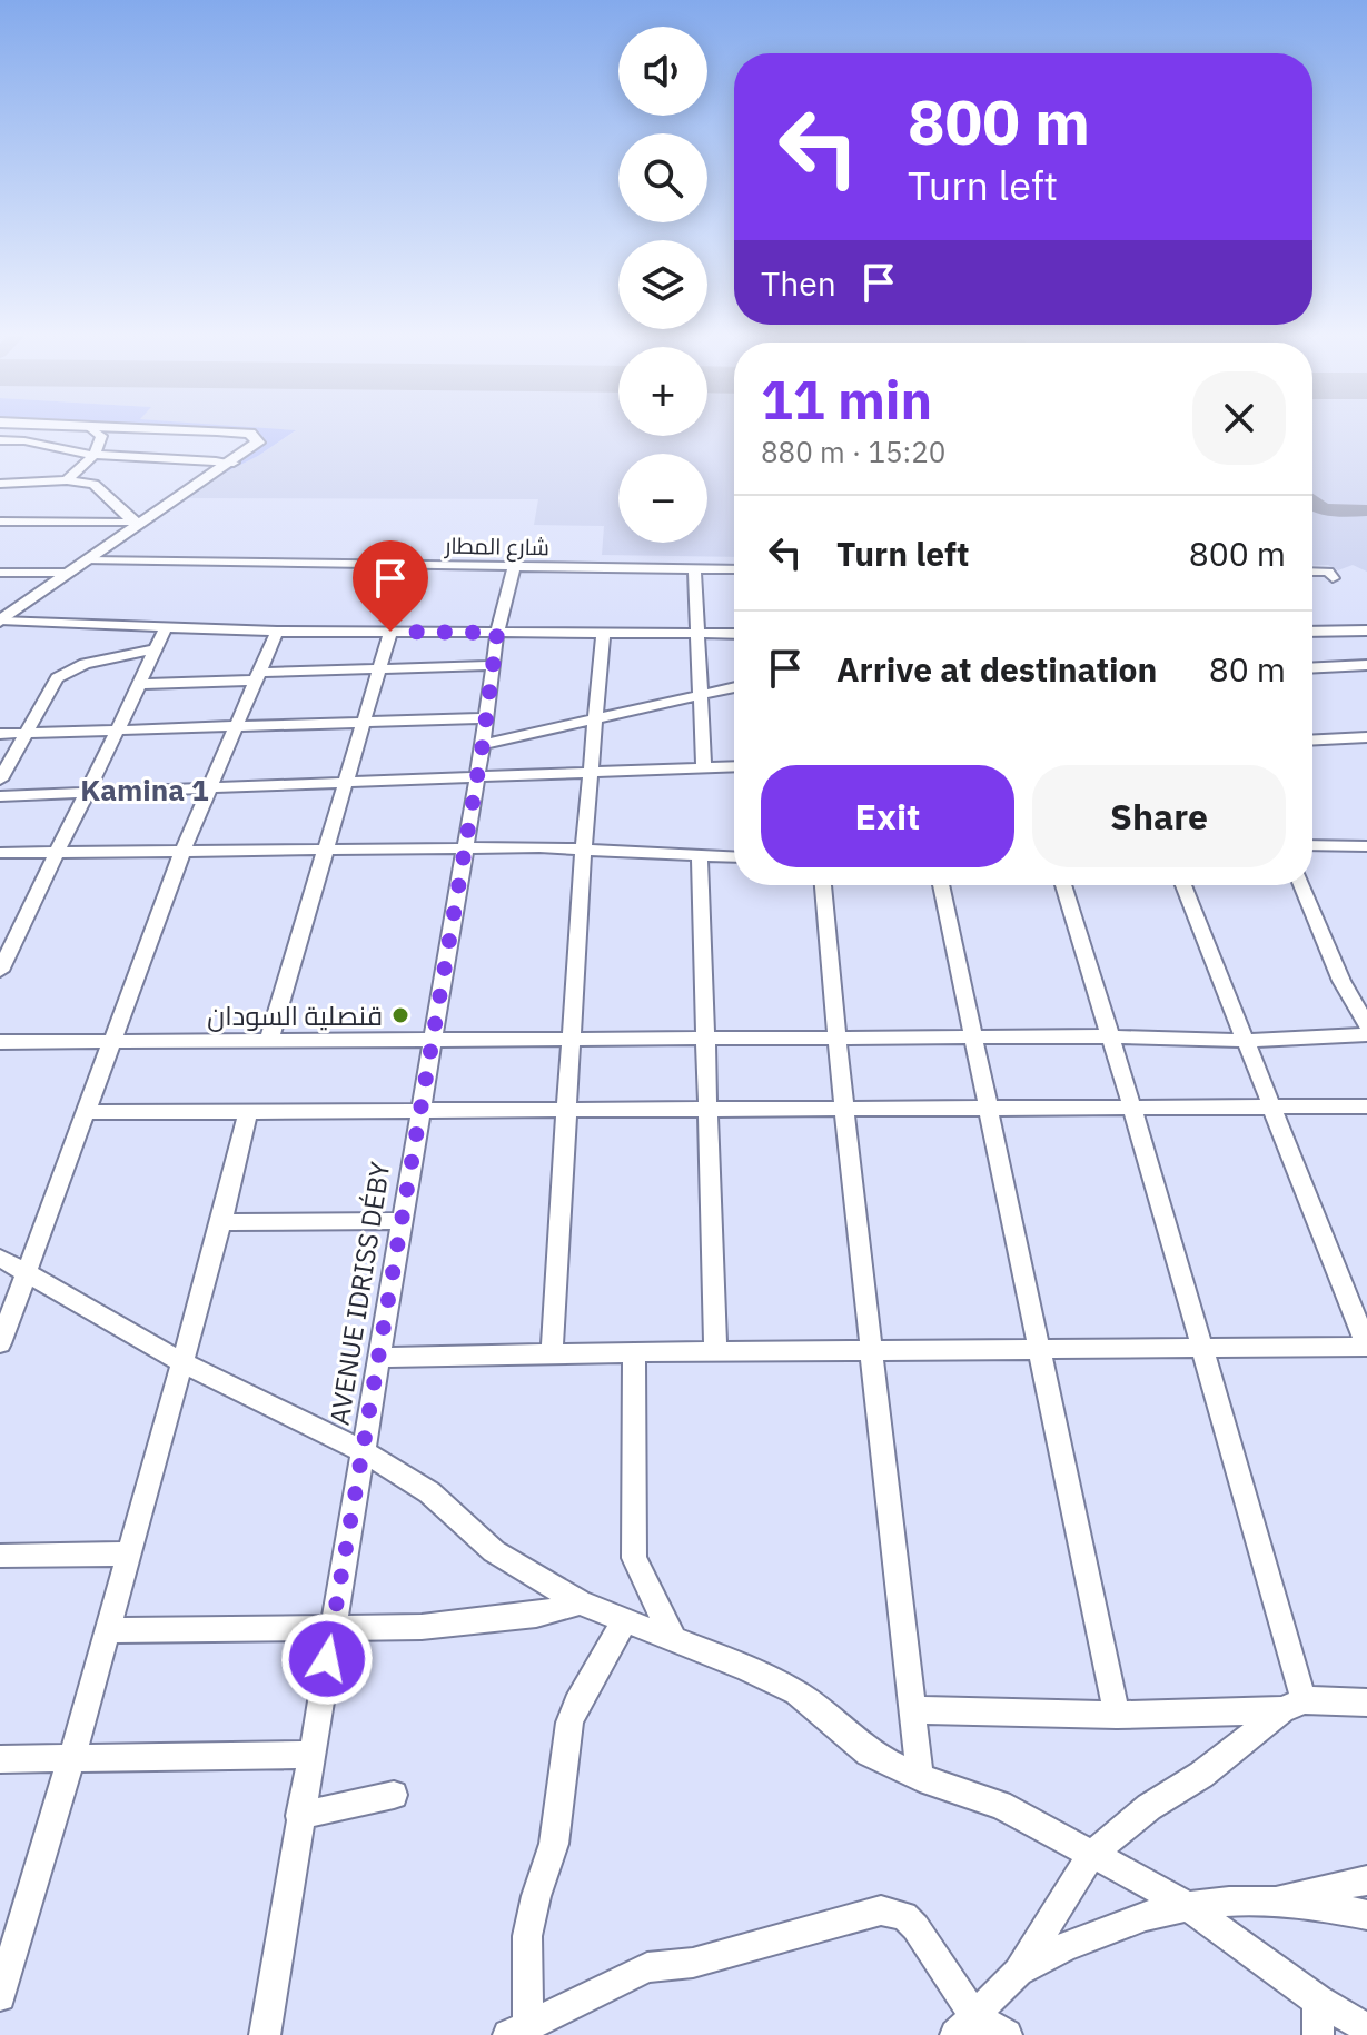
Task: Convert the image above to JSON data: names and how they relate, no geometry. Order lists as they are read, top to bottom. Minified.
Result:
{"streets":{"street":["شارع المطار","AVENUE IDRISS DÉBY"]},"crossings":[["شارع المطار","AVENUE IDRISS DÉBY"]],"districts":["Kamina 1"],"places":["قنصلية السودان"],"page":{"map_buttons":["+","−"],"turn":["800 m","Turn left"],"then":"Then","heading":["11 min","880 m · 15:20"],"list":[{"name":"Turn left","value":"800 m"},{"name":"Arrive at destination","value":"80 m"}],"buttons":["Exit","Share"]}}
